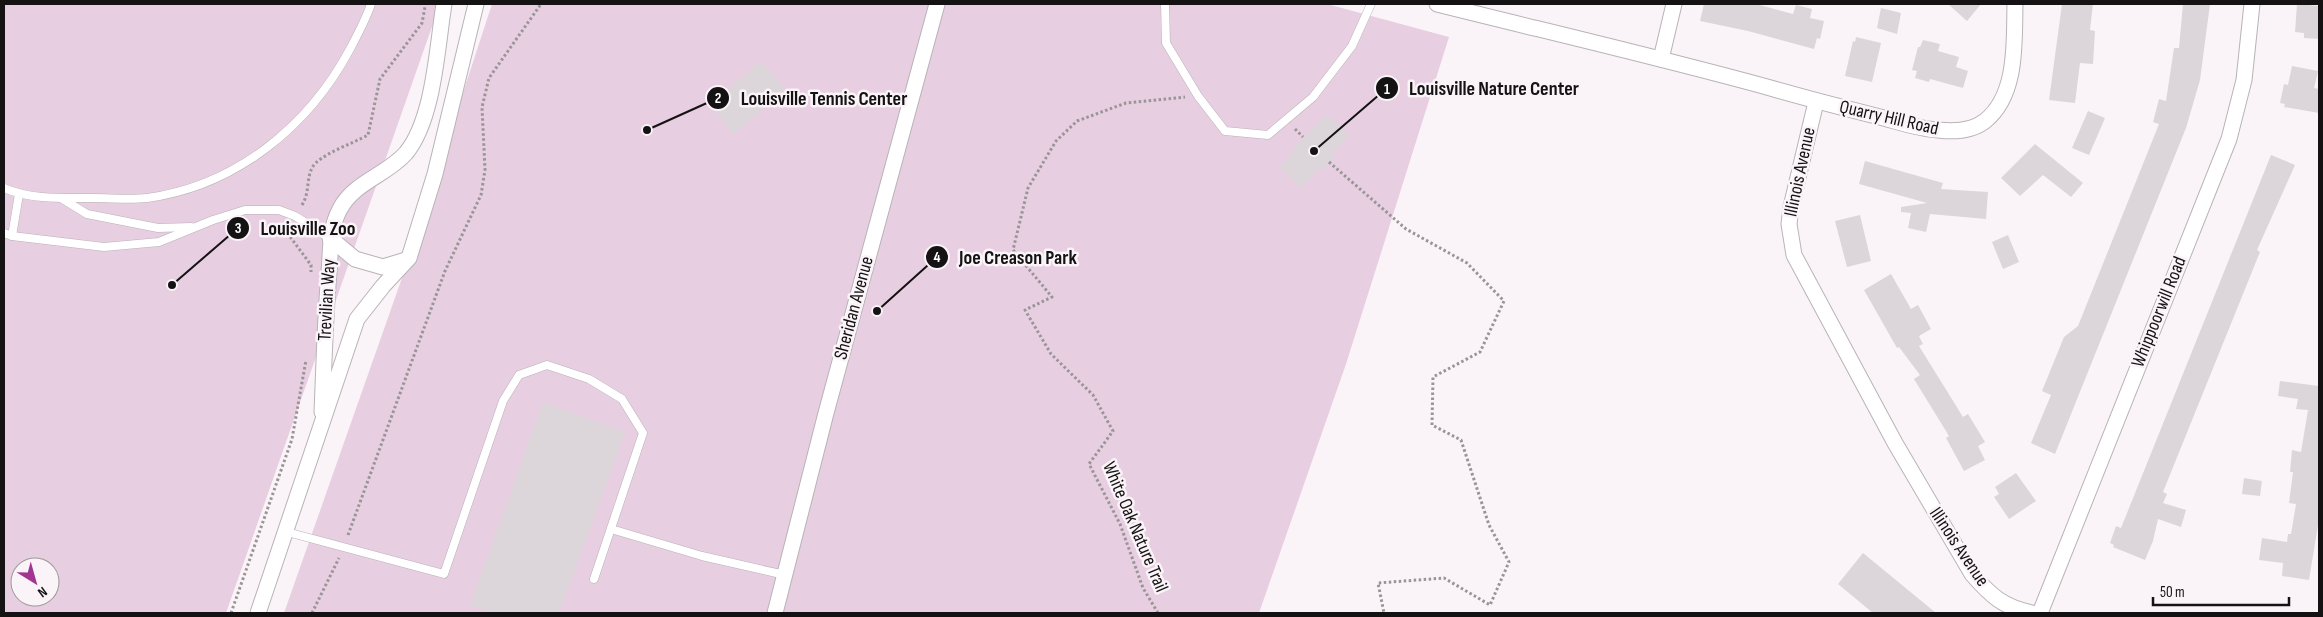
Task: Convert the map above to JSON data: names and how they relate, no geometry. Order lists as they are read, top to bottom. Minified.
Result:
{"streets":{"street":["Quarry Hill Road","Illinois Avenue","Trevilian Way","Sheridan Avenue","Whippoorwill Road"],"path":["White Oak Nature Trail"]},"crossings":[["Quarry Hill Road","Illinois Avenue"]],"places":["Louisville Tennis Center","Louisville Nature Center","Louisville Zoo","Joe Creason Park"],"scale_bar":"50 m","north":"bottom right"}
